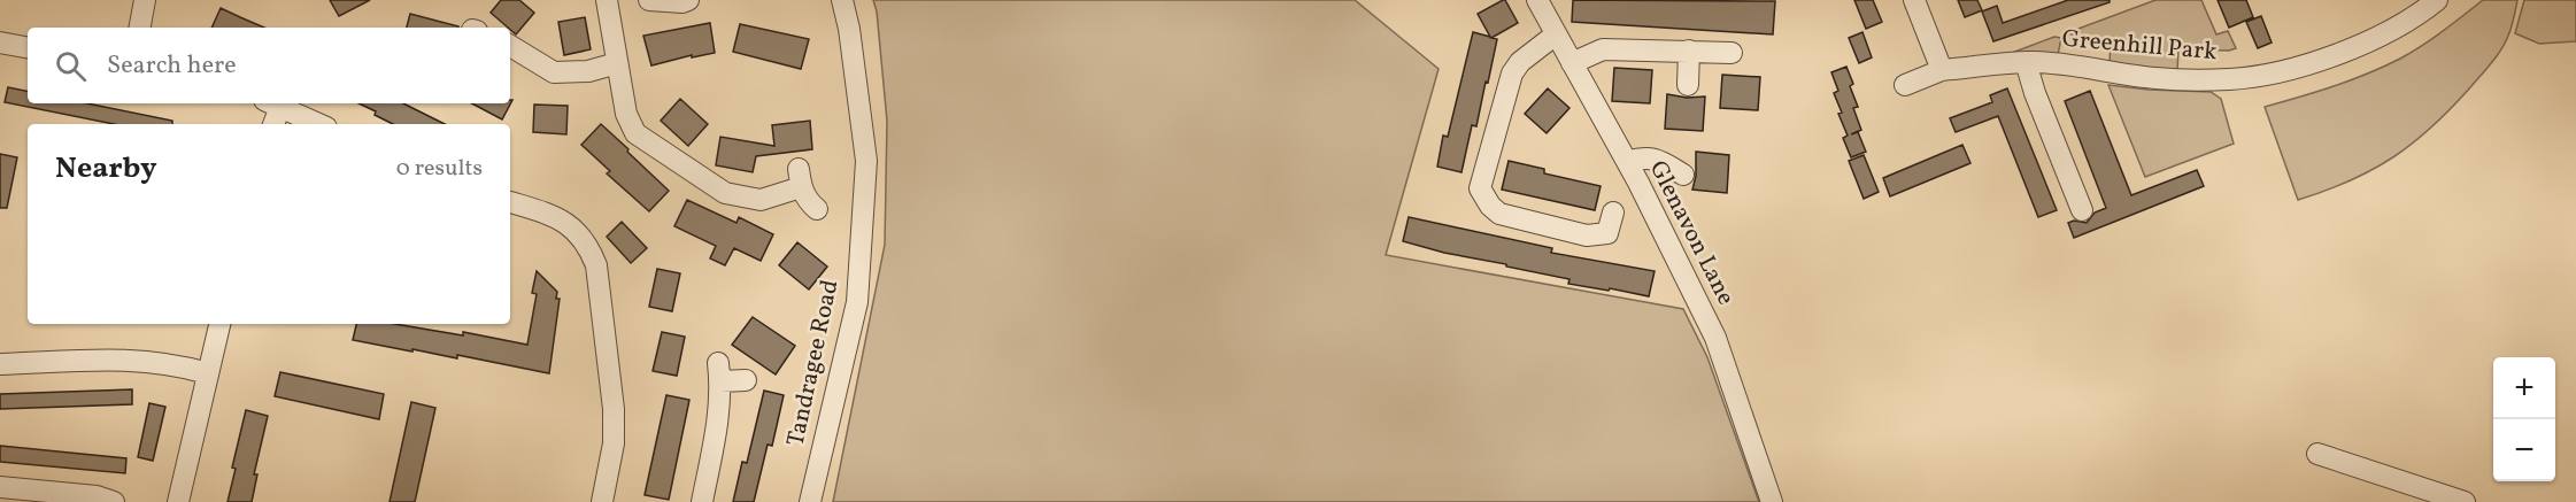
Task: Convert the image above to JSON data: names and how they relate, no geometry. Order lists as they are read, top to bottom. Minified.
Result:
{"streets":{"street":["Greenhill Park","Glenavon Lane","Tandragee Road"]},"page":{"search":"Search here","heading":["Nearby","0 results"],"map_buttons":["+","−"]}}
